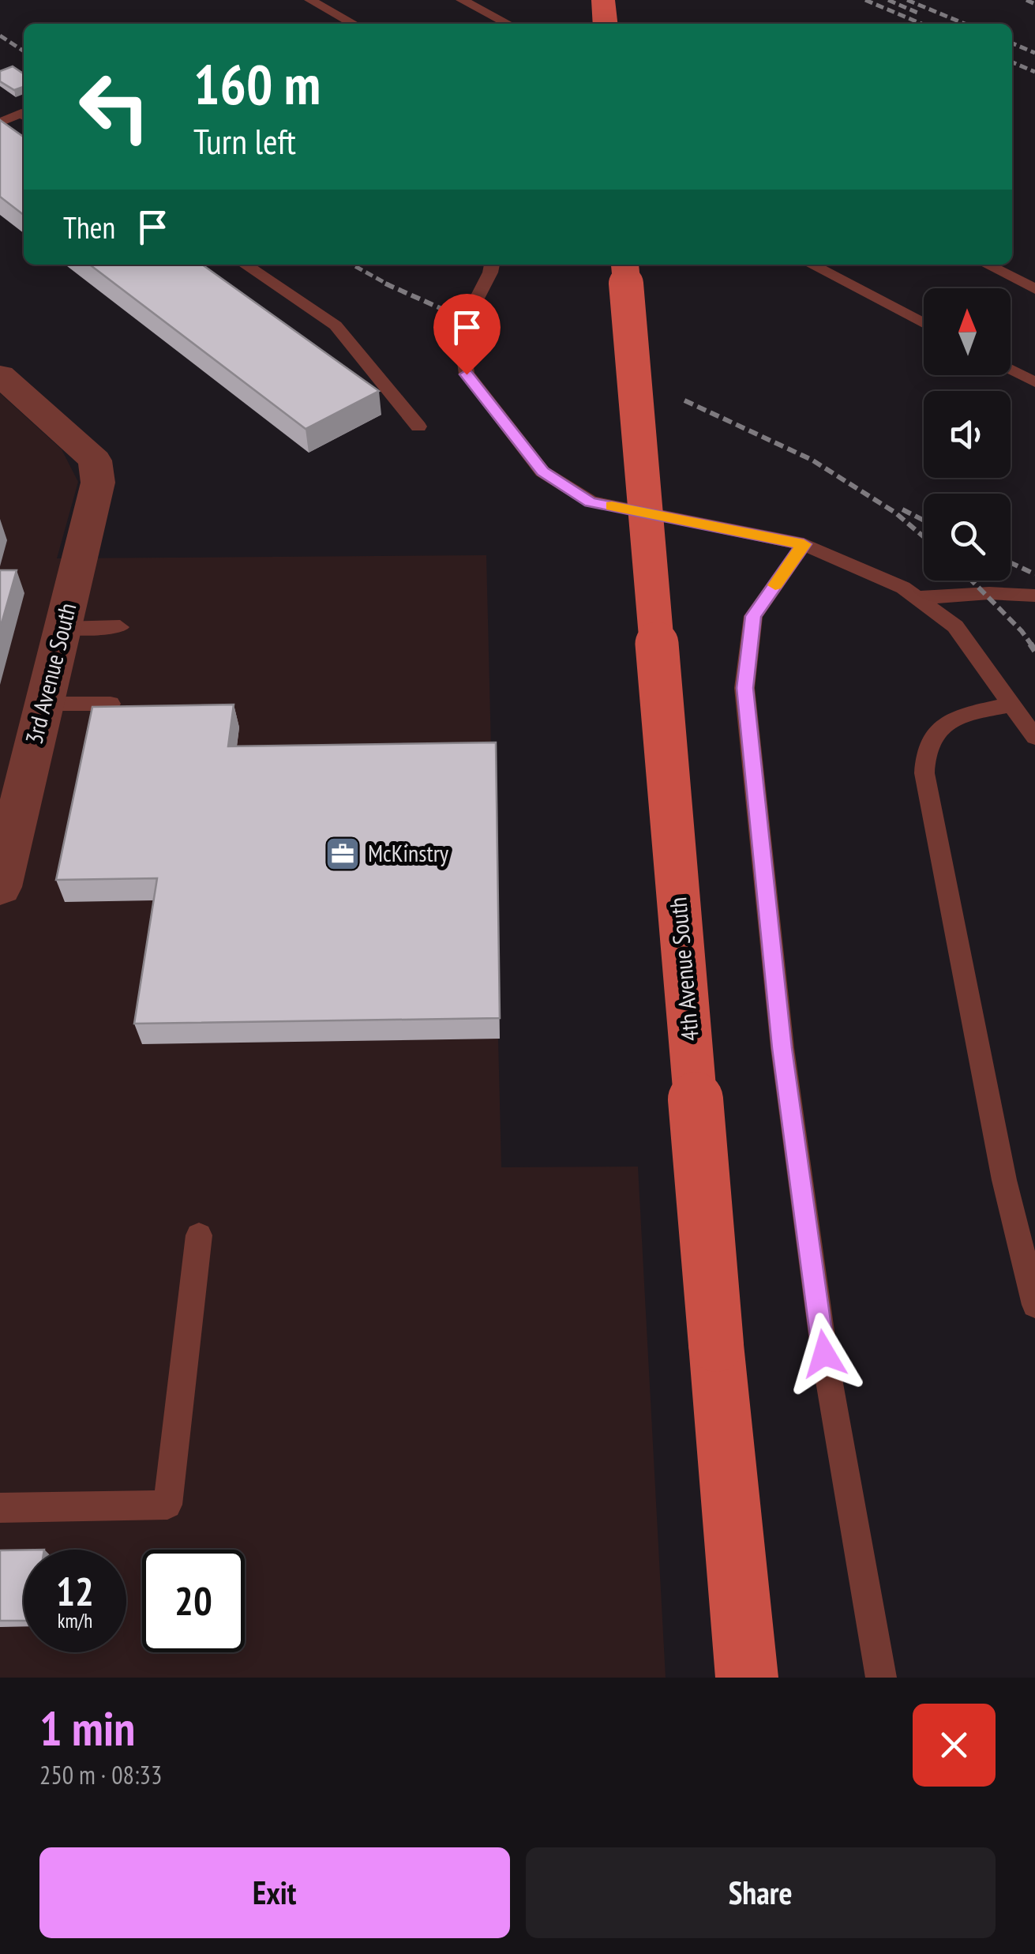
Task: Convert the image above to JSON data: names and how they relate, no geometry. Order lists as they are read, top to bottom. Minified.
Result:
{"streets":{"main road":["4th Avenue South"],"street":["3rd Avenue South"]},"places":{"office":["McKinstry"]},"north":"top","page":{"turn":["160 m","Turn left"],"then":"Then","speed":"12 km/h","limit":"20","heading":["1 min","250 m · 08:33"],"buttons":["Exit","Share"]}}
